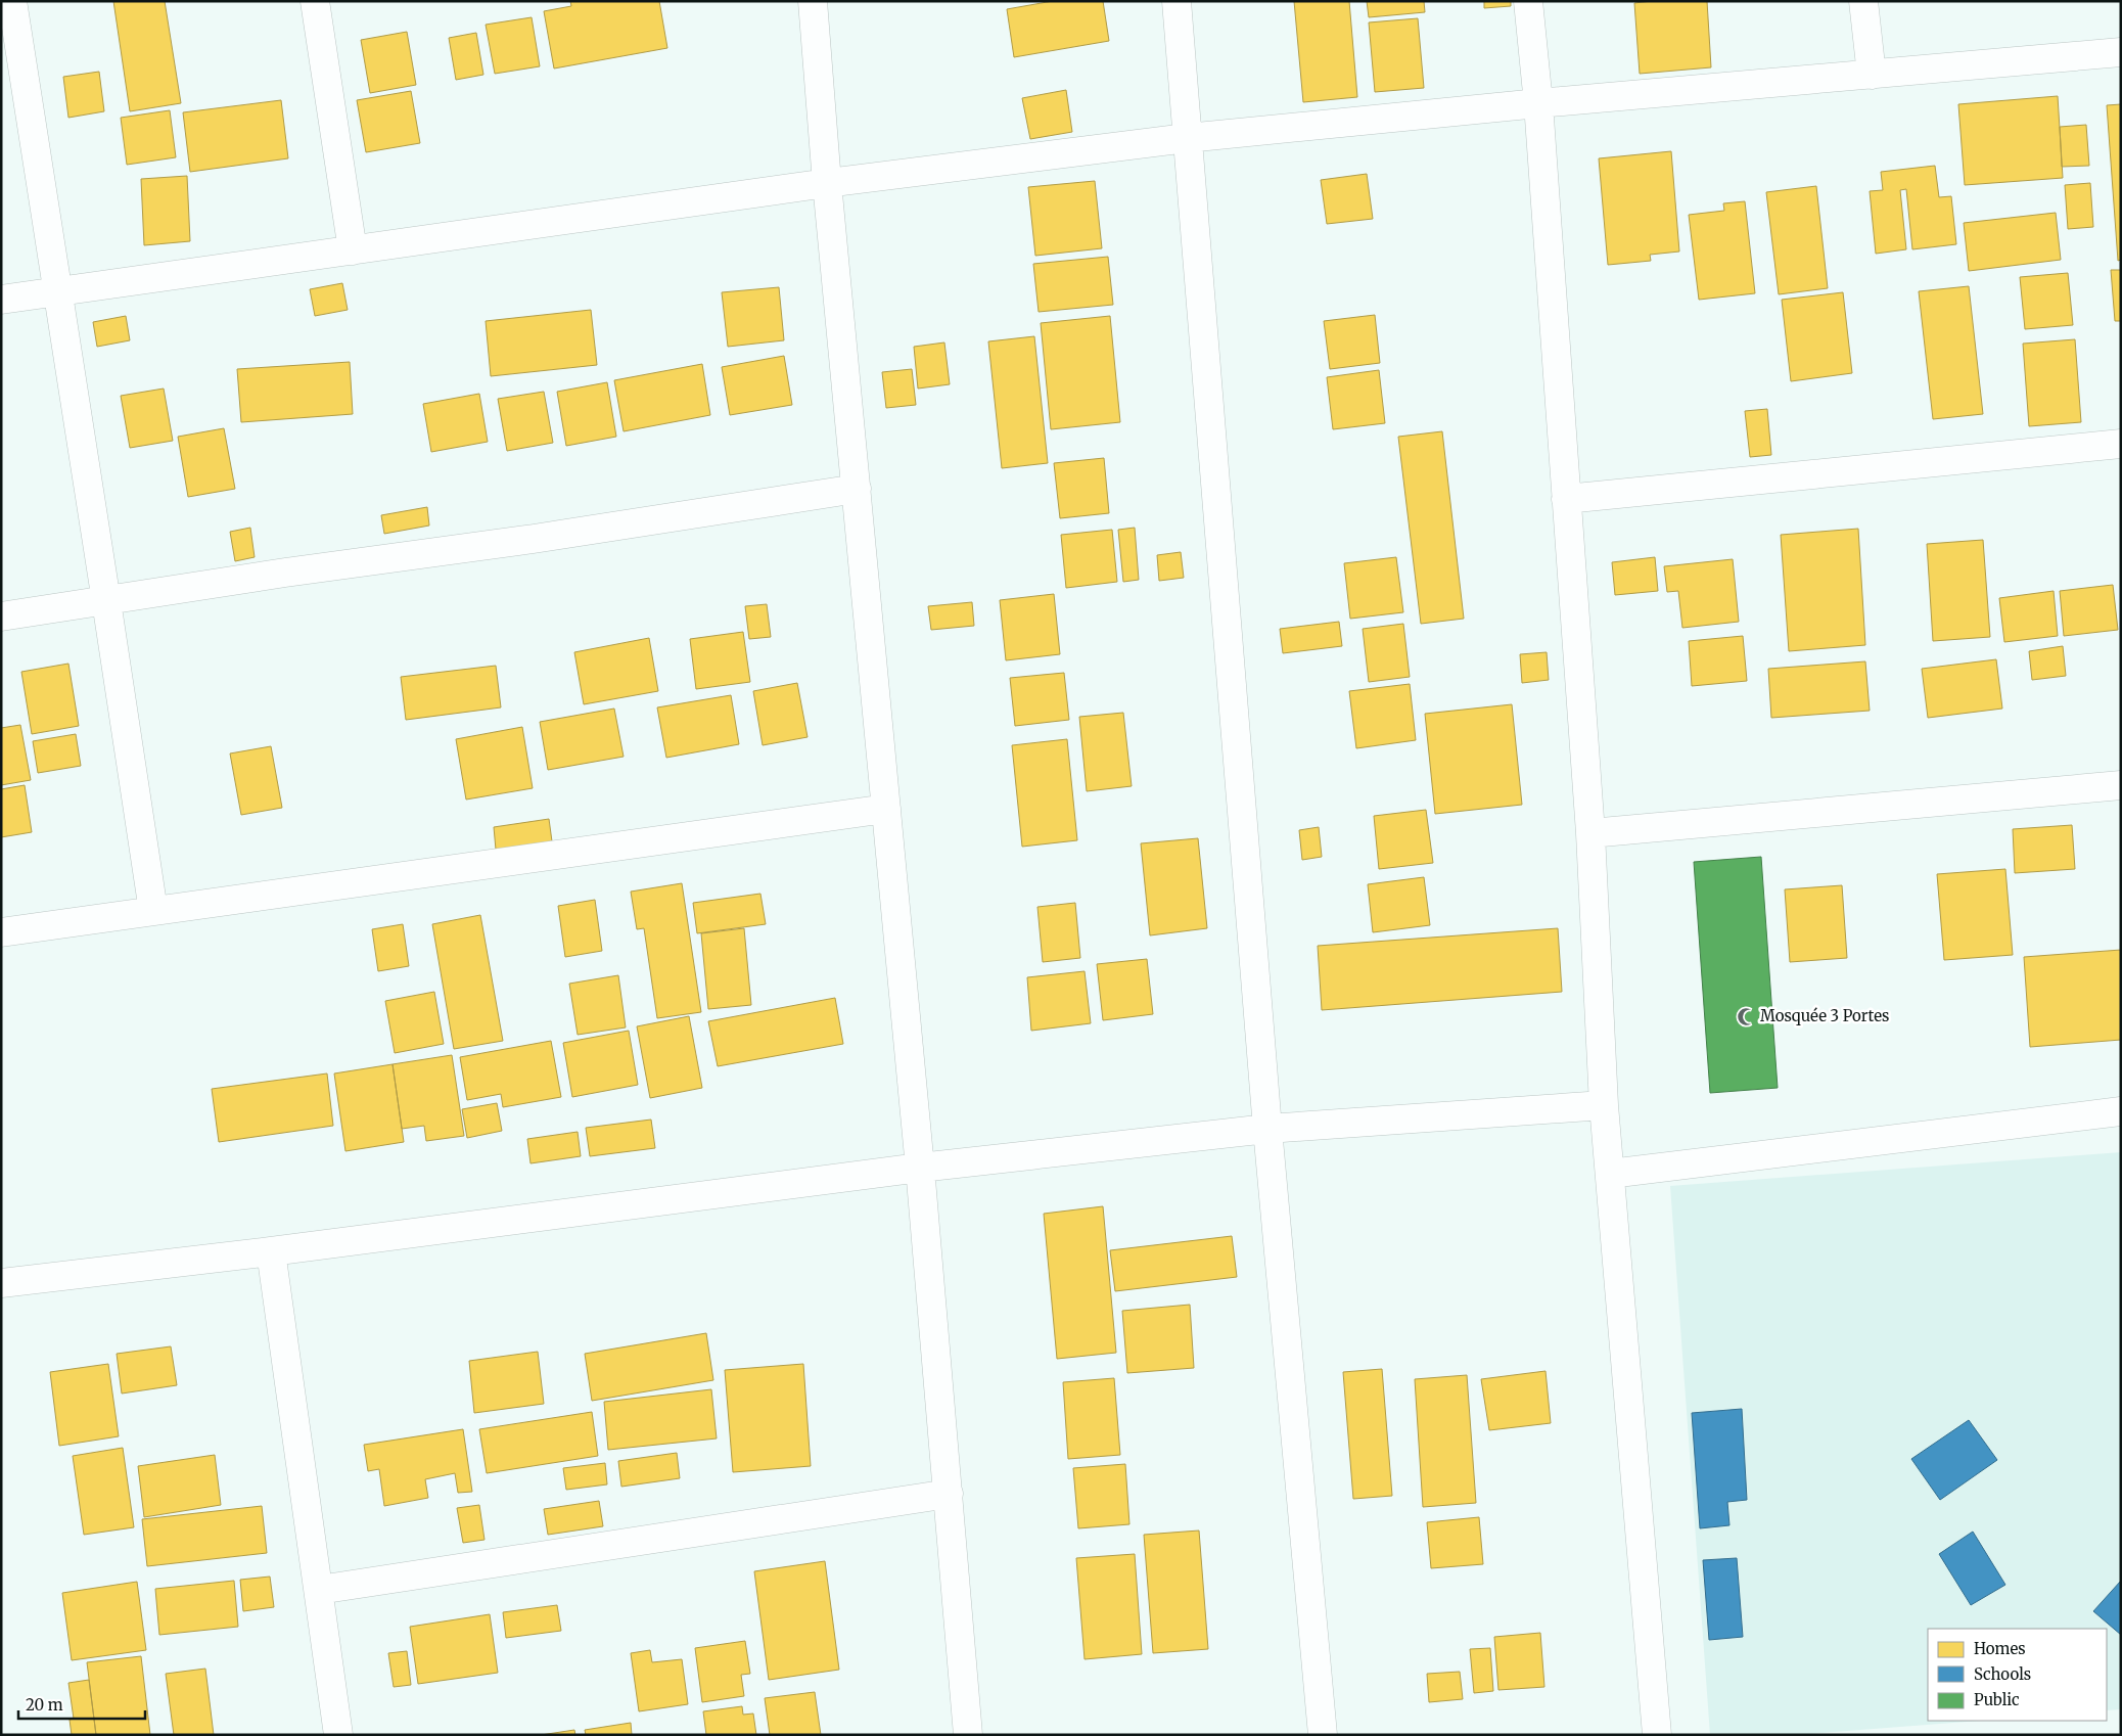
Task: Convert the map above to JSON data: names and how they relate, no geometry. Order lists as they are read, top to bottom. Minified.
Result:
{"places":{"mosque":["Mosquée 3 Portes"]},"legend":["Homes","Schools","Public"],"scale_bar":"20 m"}
